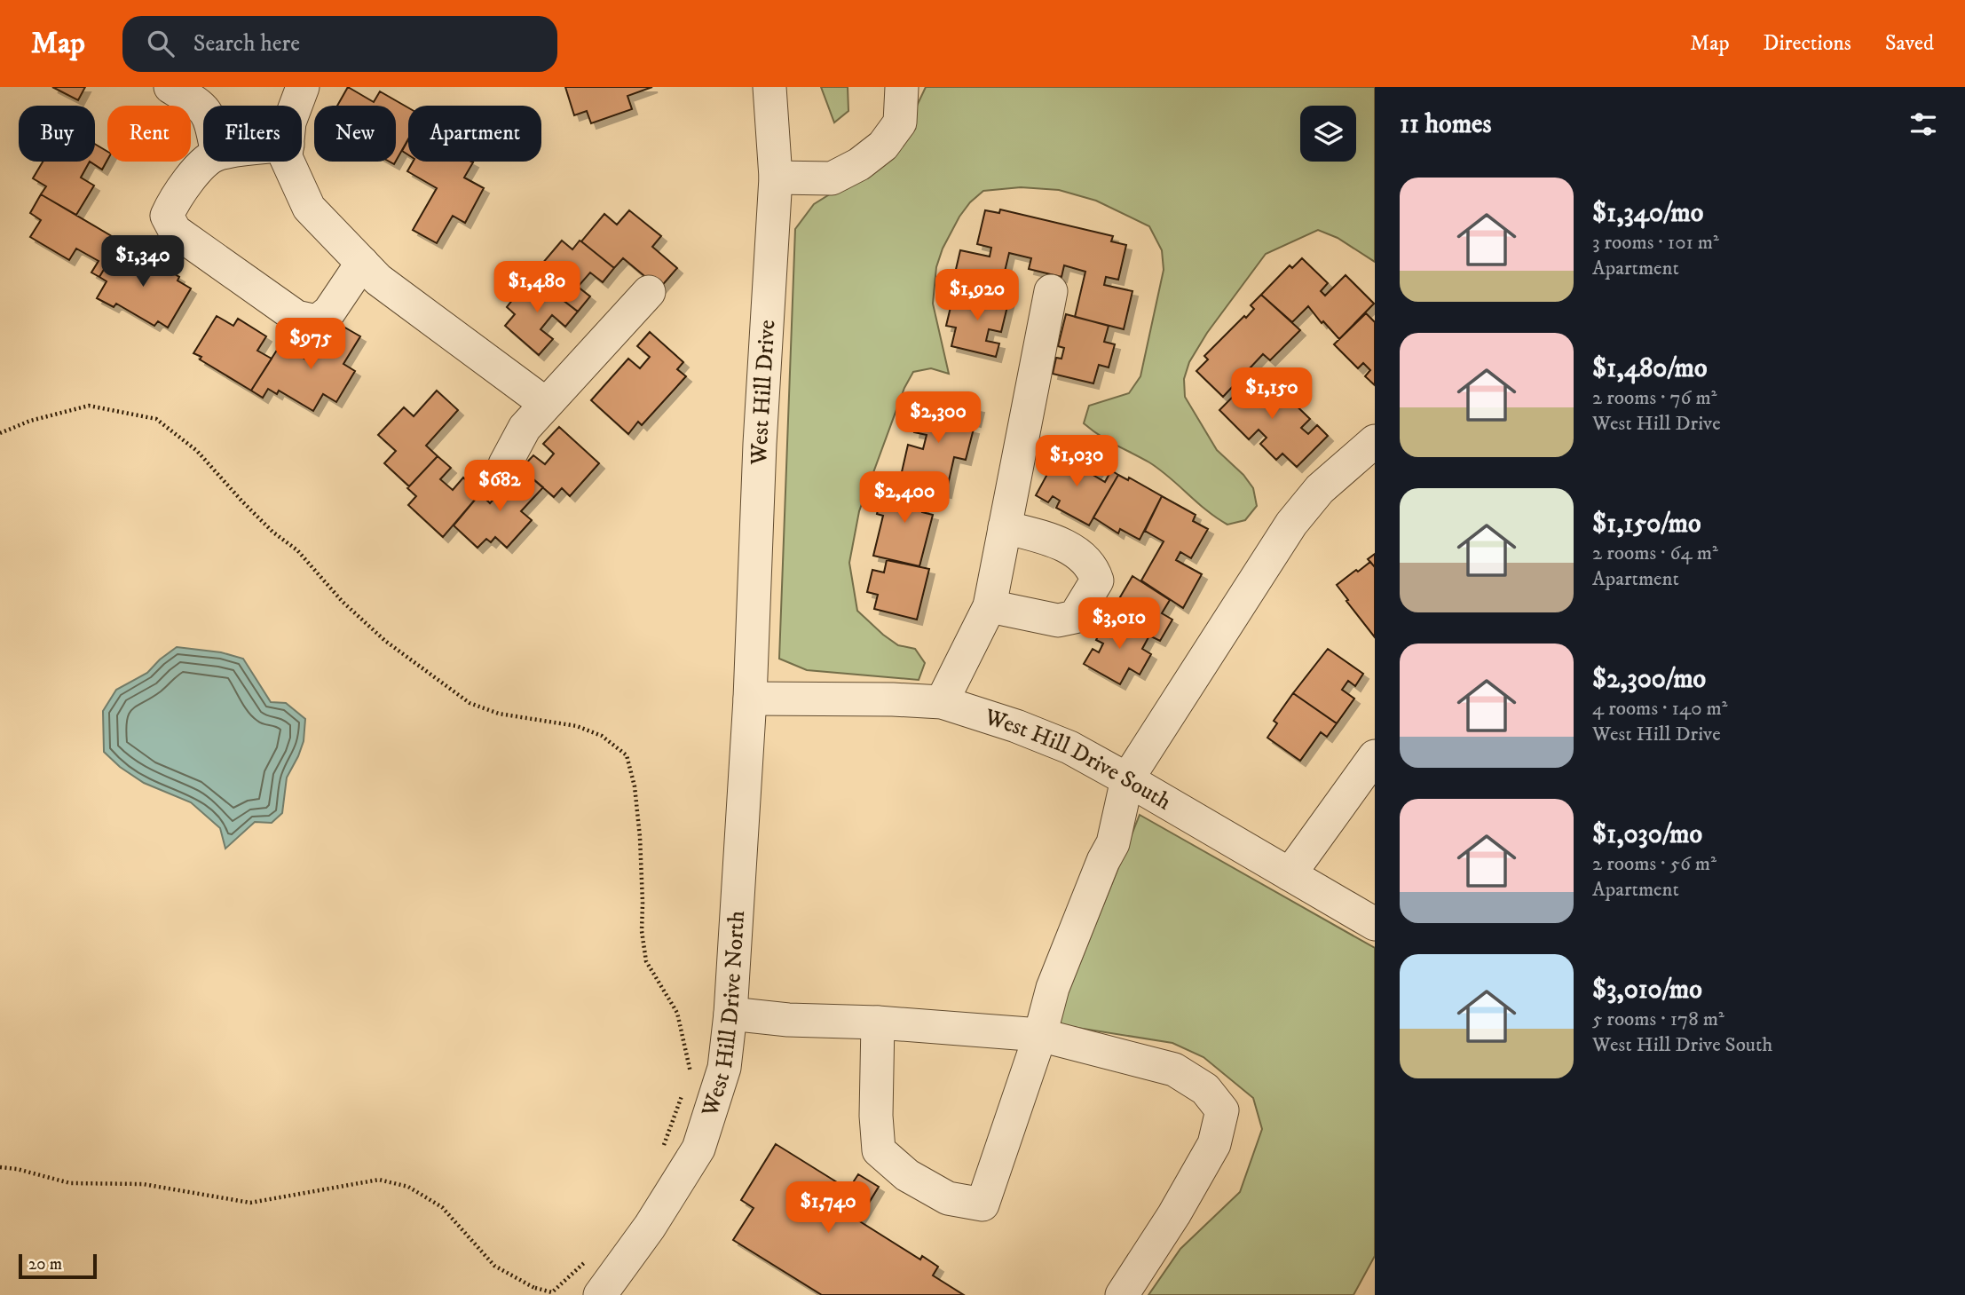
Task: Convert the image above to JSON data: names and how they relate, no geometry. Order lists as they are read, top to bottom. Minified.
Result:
{"streets":{"street":["West Hill Drive","West Hill Drive South","West Hill Drive North"]},"crossings":[["West Hill Drive","West Hill Drive South"],["West Hill Drive","West Hill Drive North"],["West Hill Drive South","West Hill Drive North"]],"scale_bar":"20 m","page":{"header":"Map","search":"Search here","nav":["Map","Directions","Saved"],"heading":"11 homes","chip":["Buy","Rent","Filters","New","Apartment"],"list":[{"name":"$1,340/mo","note":"3 rooms · 101 m² · Apartment"},{"name":"$1,480/mo","note":"2 rooms · 76 m² · West Hill Drive"},{"name":"$1,150/mo","note":"2 rooms · 64 m² · Apartment"},{"name":"$2,300/mo","note":"4 rooms · 140 m² · West Hill Drive"},{"name":"$1,030/mo","note":"2 rooms · 56 m² · Apartment"},{"name":"$3,010/mo","note":"5 rooms · 178 m² · West Hill Drive South"}],"price":["$1,340","$1,480","$1,920","$975","$1,150","$2,300","$1,030","$682","$2,400","$3,010","$1,740"],"scale":"20 m"}}
